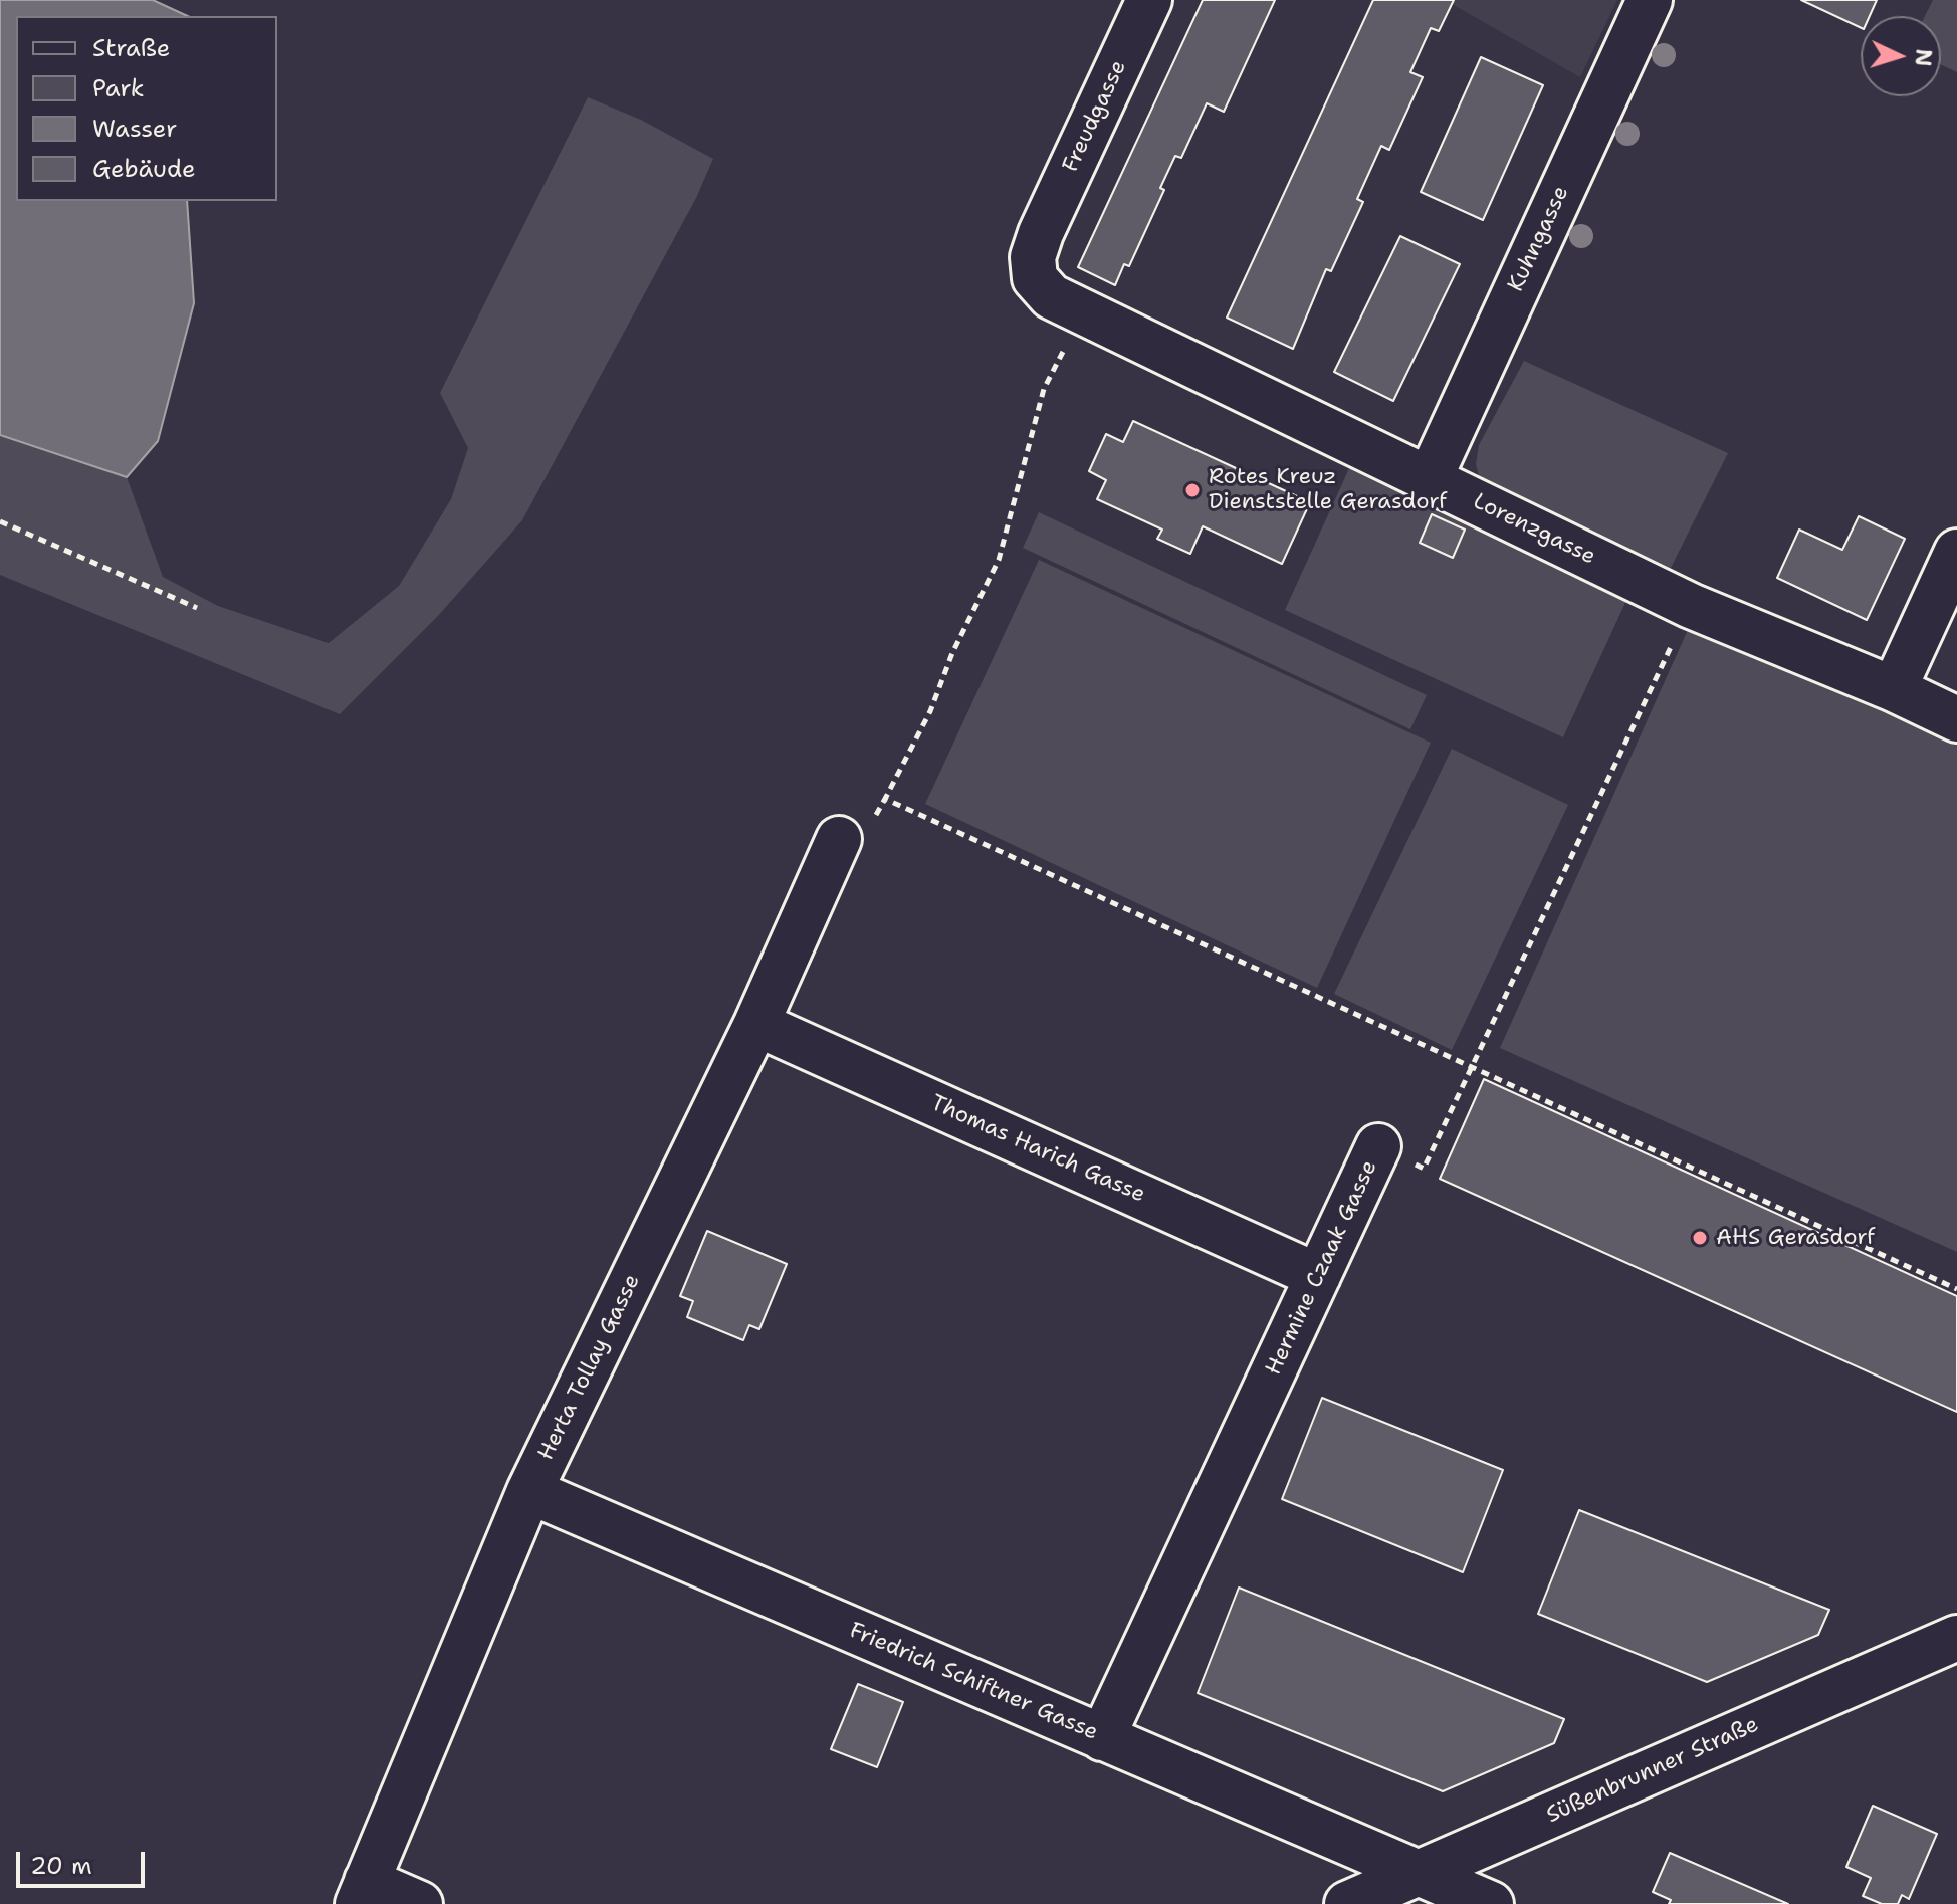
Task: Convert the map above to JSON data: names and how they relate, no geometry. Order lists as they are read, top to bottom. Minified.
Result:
{"streets":{"street":["Freudgasse","Kuhngasse","Lorenzgasse","Thomas Harich Gasse","Hermine Czaak Gasse","Herta Tollay Gasse","Friedrich Schiftner Gasse","Süßenbrunner Straße"]},"crossings":[["Freudgasse","Lorenzgasse"],["Kuhngasse","Lorenzgasse"],["Lorenzgasse","Hermine Czaak Gasse"],["Thomas Harich Gasse","Hermine Czaak Gasse"],["Thomas Harich Gasse","Herta Tollay Gasse"],["Hermine Czaak Gasse","Friedrich Schiftner Gasse"],["Herta Tollay Gasse","Friedrich Schiftner Gasse"],["Friedrich Schiftner Gasse","Süßenbrunner Straße"]],"places":["Rotes Kreuz Dienststelle Gerasdorf","AHS Gerasdorf"],"legend":["Straße","Park","Wasser","Gebäude"],"scale_bar":"20 m","north":"right"}
